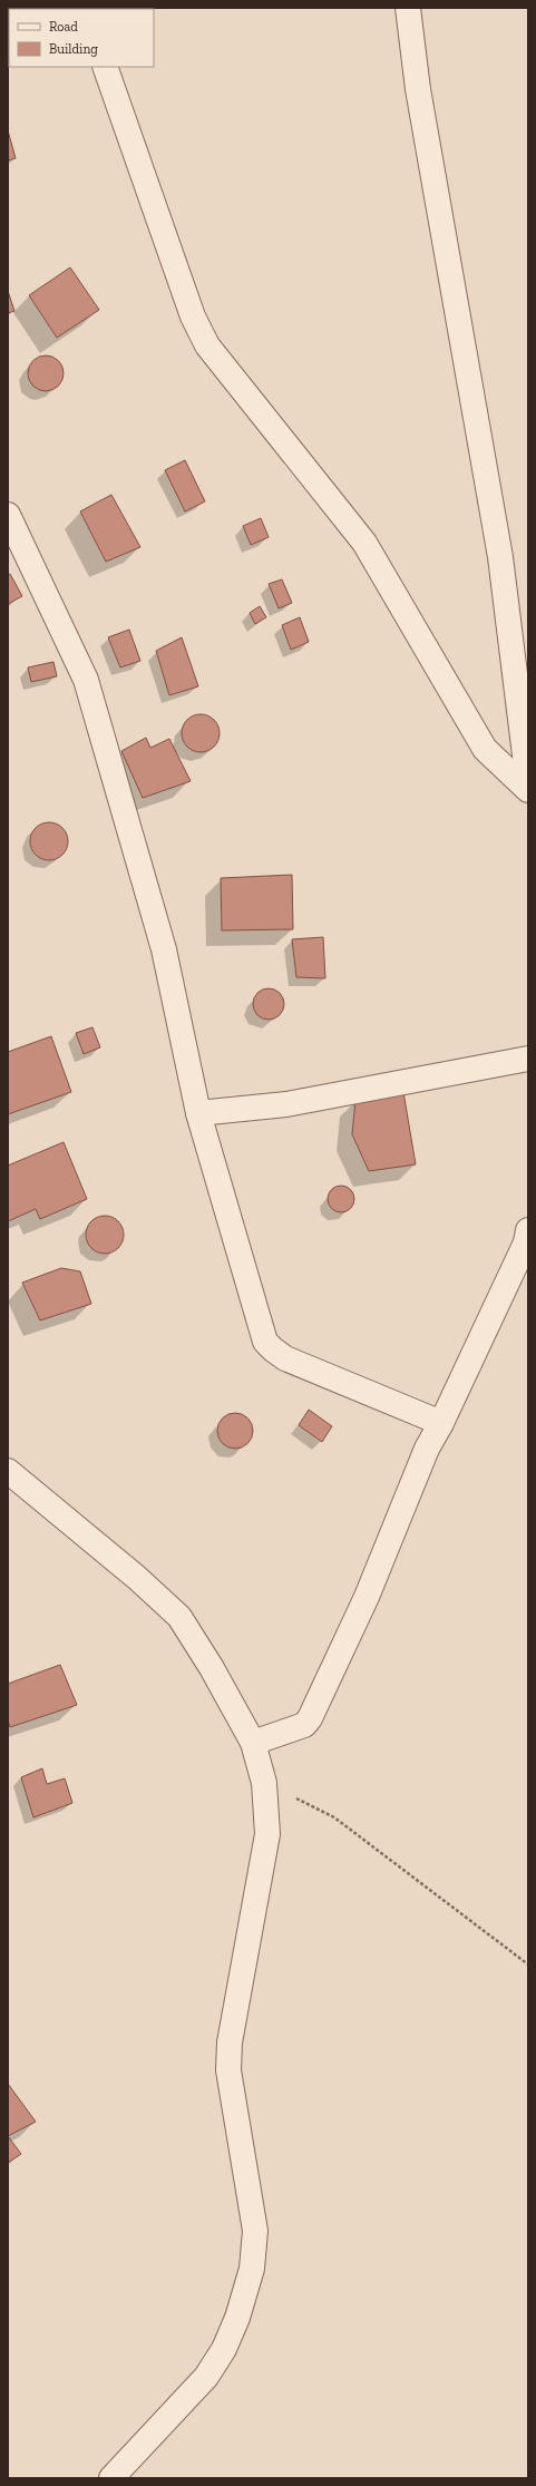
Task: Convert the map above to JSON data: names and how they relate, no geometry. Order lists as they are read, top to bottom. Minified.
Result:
{"legend":["Road","Building"]}
